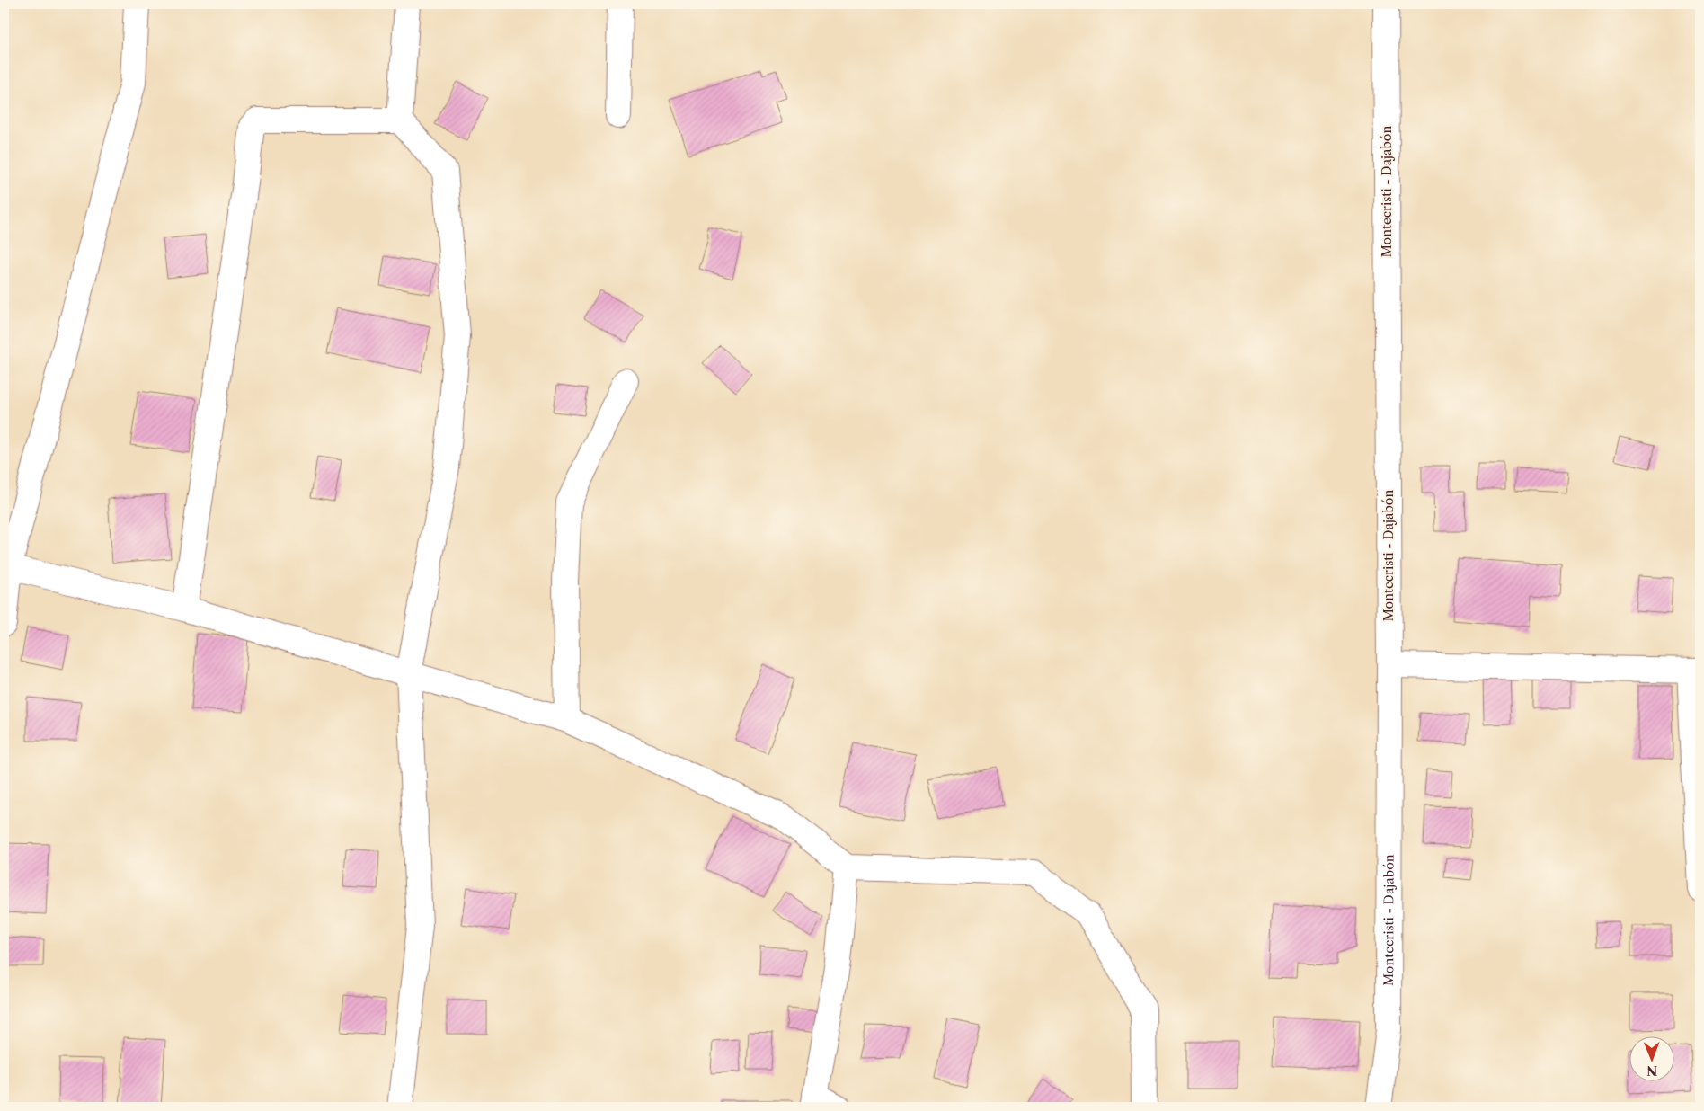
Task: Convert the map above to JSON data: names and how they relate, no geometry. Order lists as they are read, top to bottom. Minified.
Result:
{"streets":{"street":["Montecristi - Dajabón"]},"north":"bottom"}
